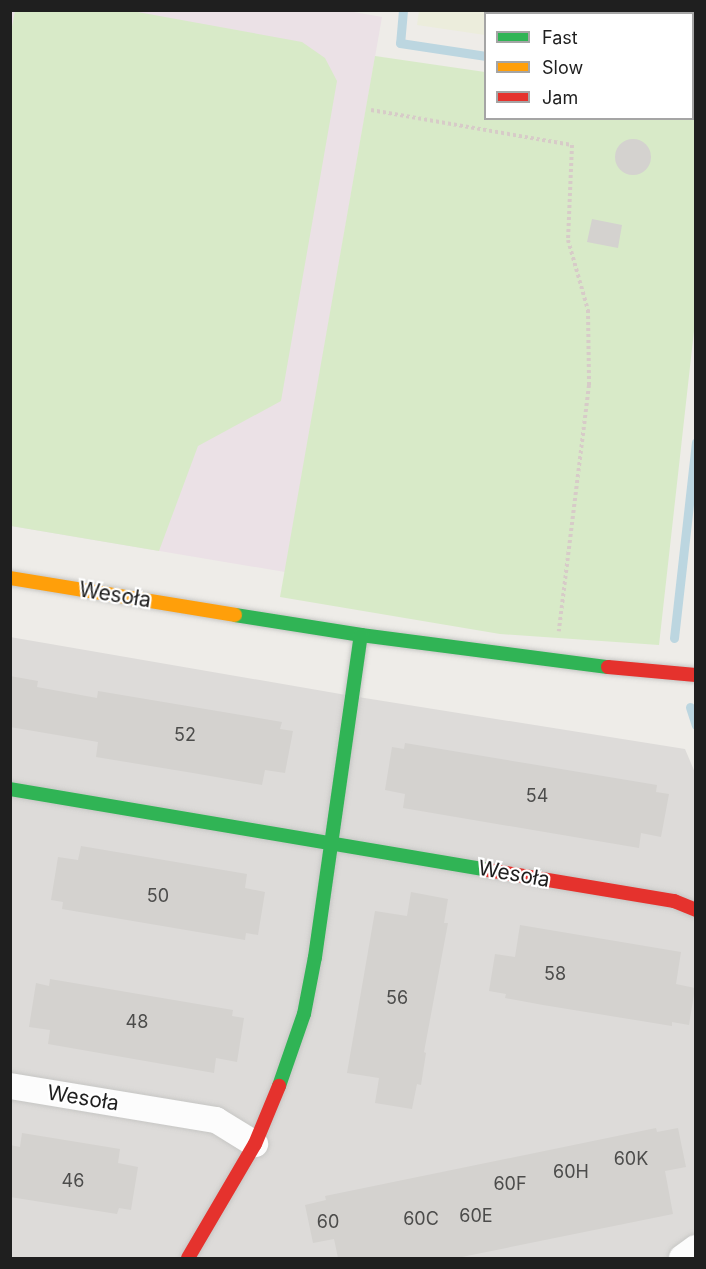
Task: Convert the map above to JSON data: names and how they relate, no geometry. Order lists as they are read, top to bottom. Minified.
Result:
{"streets":{"street":["Wesoła"]},"house_numbers":["52","54","50","58","56","48","60K","60H","46","60F","60E","60C","60"],"legend":["Fast","Slow","Jam"]}
